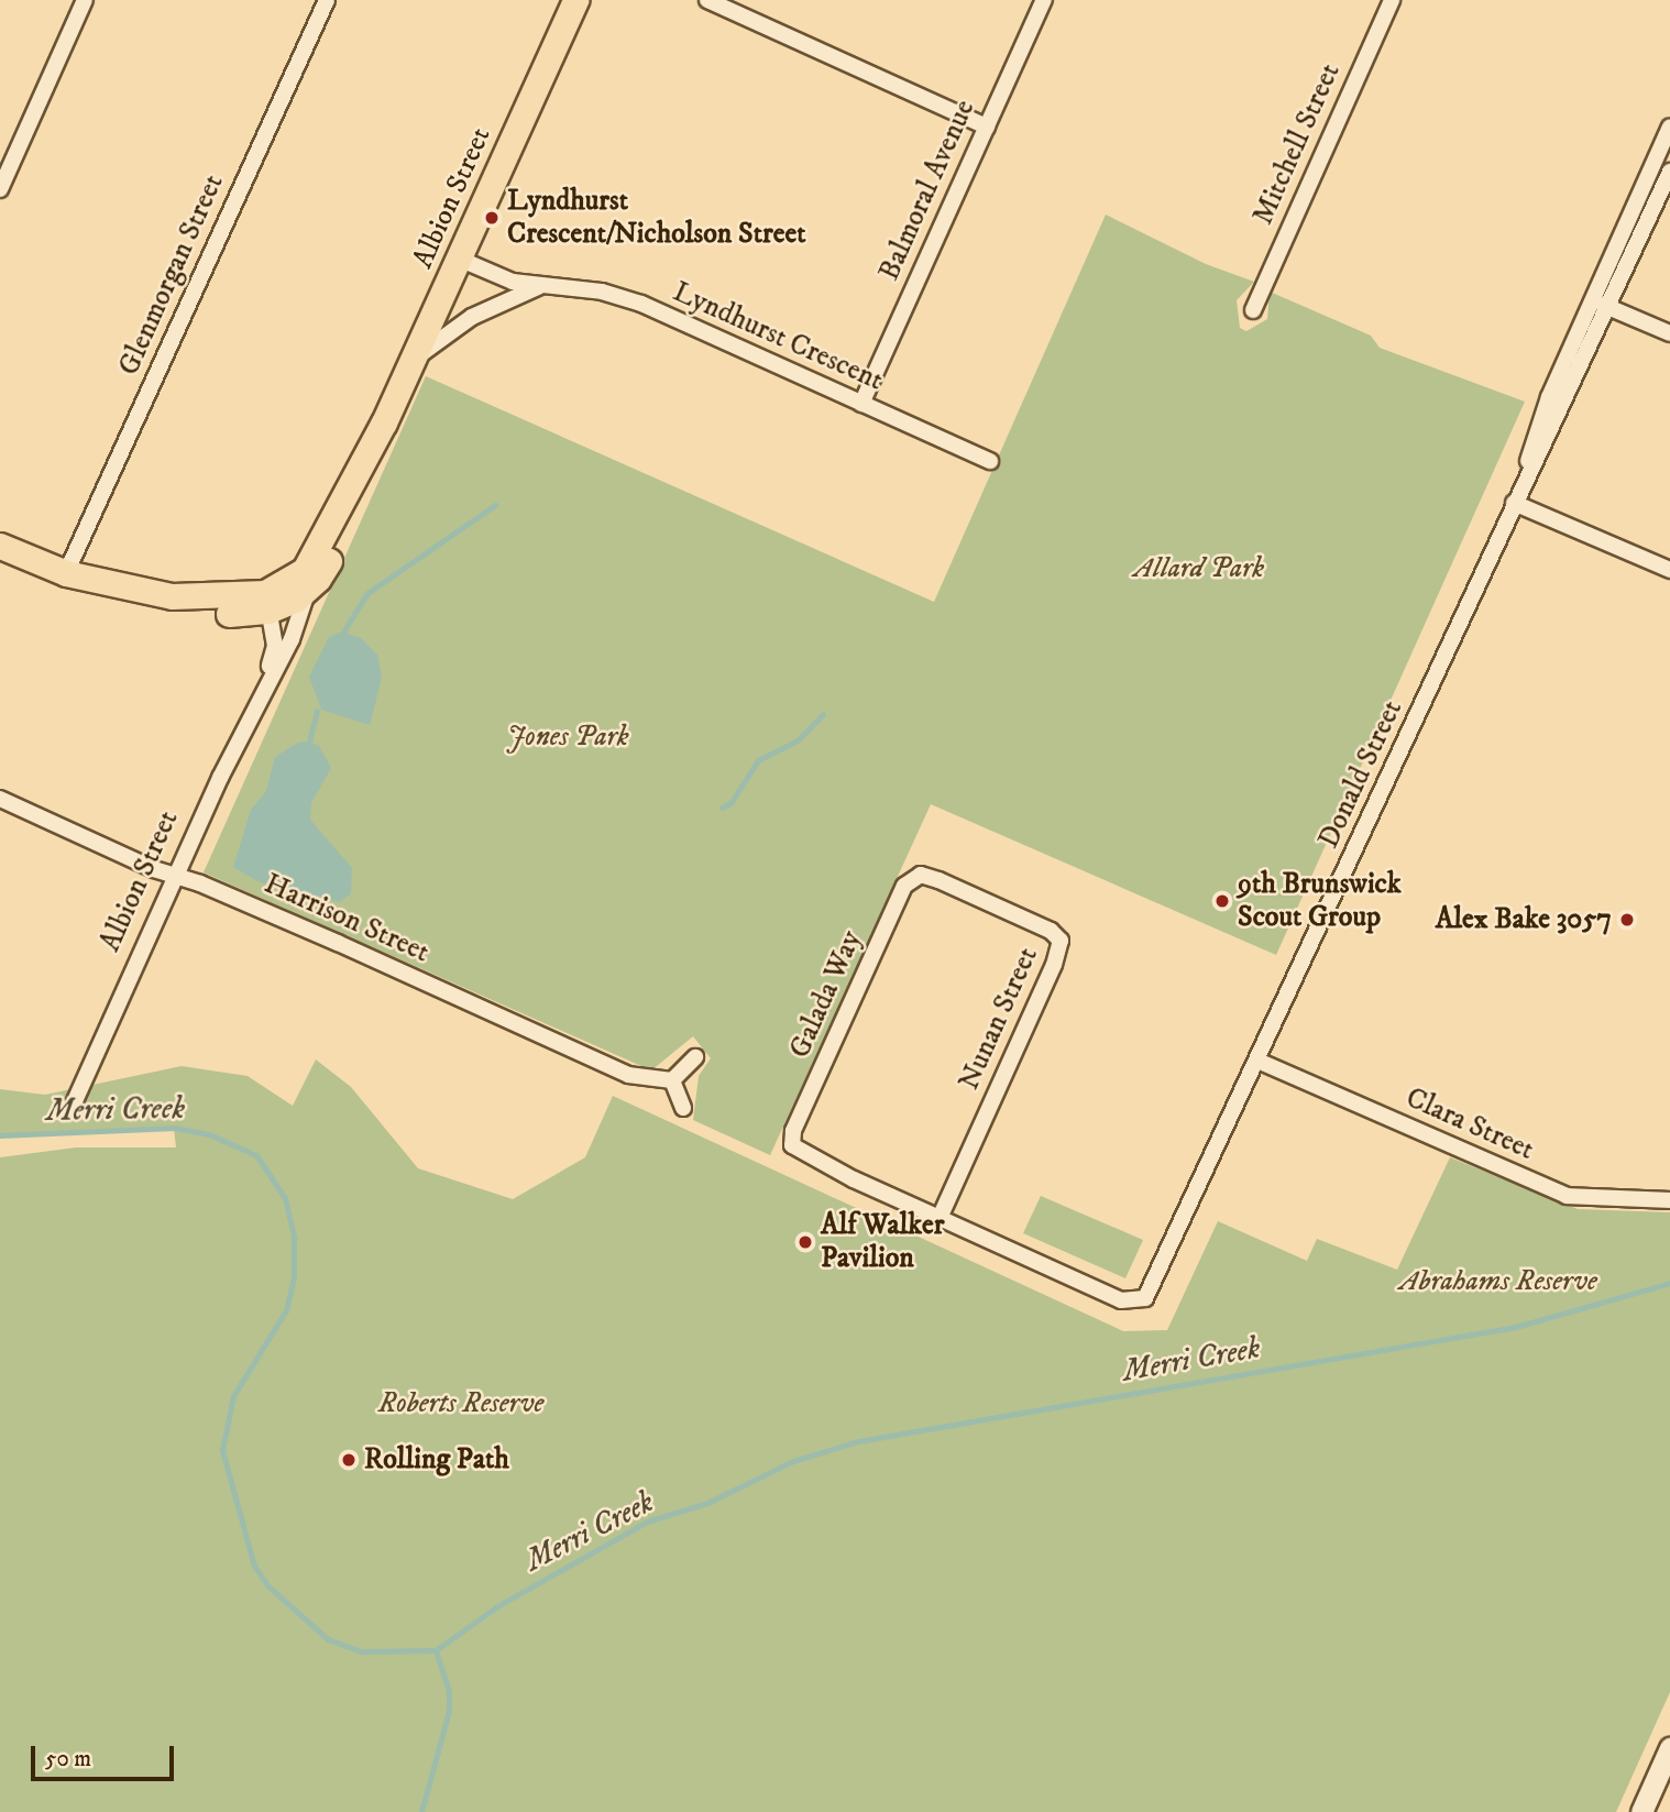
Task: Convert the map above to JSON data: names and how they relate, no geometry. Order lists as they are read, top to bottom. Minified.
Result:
{"streets":{"main road":["Albion Street"],"street":["Mitchell Street","Balmoral Avenue","Glenmorgan Street","Lyndhurst Crescent","Donald Street","Harrison Street","Galada Way","Nunan Street","Clara Street"]},"crossings":[["Balmoral Avenue","Lyndhurst Crescent"],["Albion Street","Lyndhurst Crescent"],["Albion Street","Harrison Street"],["Donald Street","Galada Way"],["Donald Street","Nunan Street"],["Donald Street","Clara Street"],["Galada Way","Nunan Street"]],"water":["Merri Creek"],"parks":["Allard Park","Jones Park","Abrahams Reserve","Roberts Reserve"],"places":["Lyndhurst Crescent/Nicholson Street","9th Brunswick Scout Group","Alex Bake 3057","Alf Walker Pavilion","Rolling Path"],"scale_bar":"50 m"}
